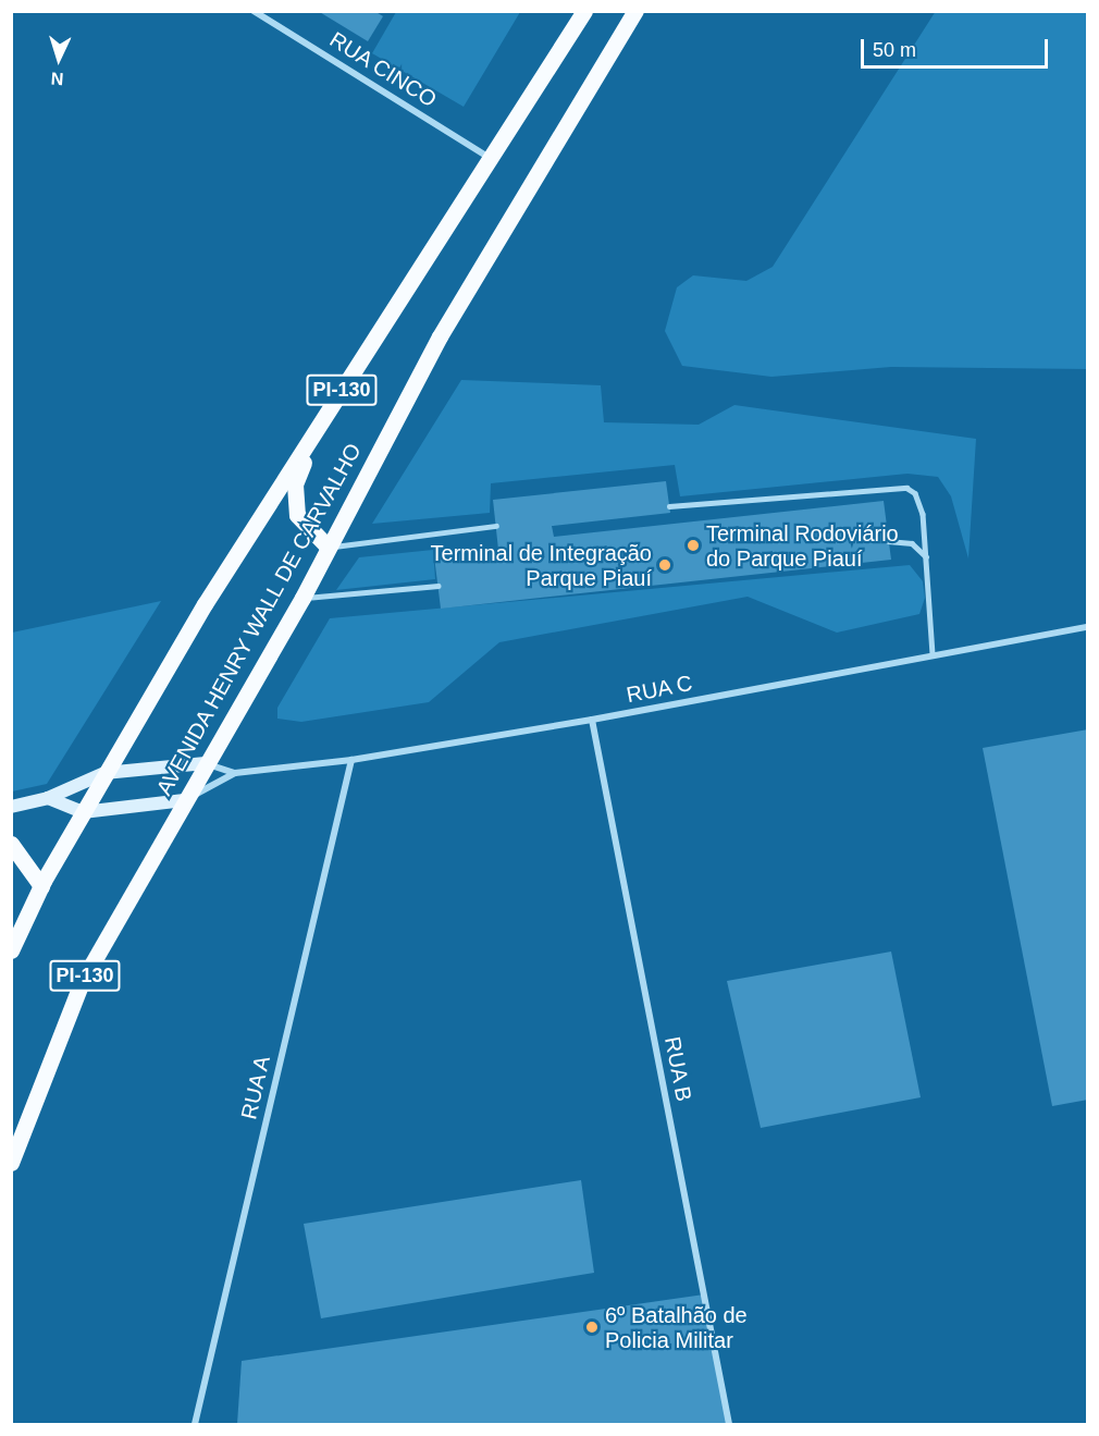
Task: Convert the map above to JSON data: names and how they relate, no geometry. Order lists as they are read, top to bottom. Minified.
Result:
{"streets":{"main road":["PI-130","AVENIDA HENRY WALL DE CARVALHO"],"street":["RUA CINCO","RUA C","RUA B","RUA A"]},"crossings":[["RUA CINCO","AVENIDA HENRY WALL DE CARVALHO"],["AVENIDA HENRY WALL DE CARVALHO","RUA C"],["RUA C","RUA B"],["RUA C","RUA A"]],"places":["Terminal Rodoviário do Parque Piauí","Terminal de Integração Parque Piauí","6º Batalhão de Policia Militar"],"scale_bar":"50 m","north":"bottom"}
